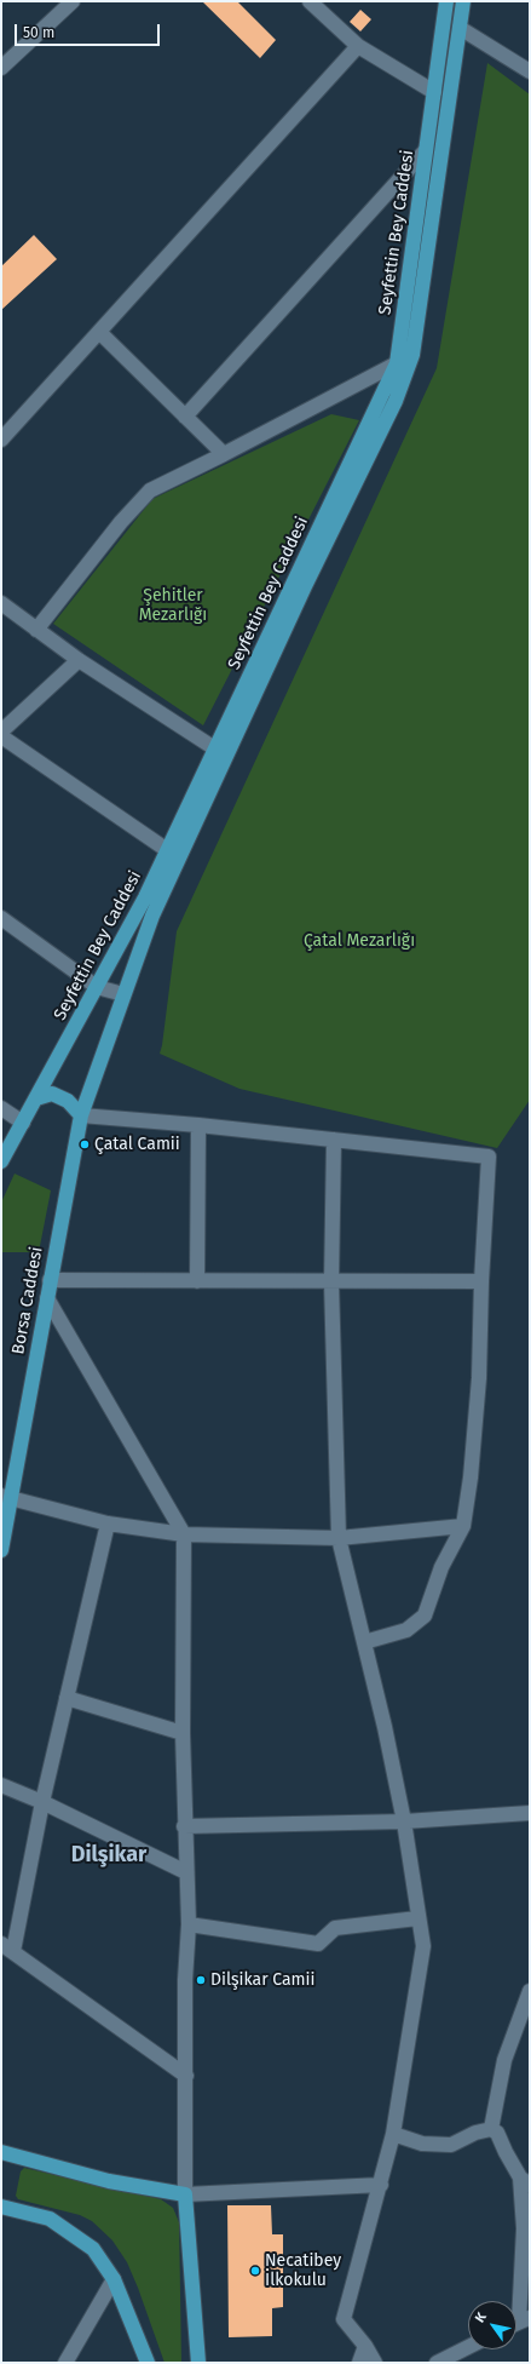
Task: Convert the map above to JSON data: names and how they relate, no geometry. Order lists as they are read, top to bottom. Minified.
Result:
{"streets":{"main road":["Seyfettin Bey Caddesi","Borsa Caddesi"]},"crossings":[["Seyfettin Bey Caddesi","Borsa Caddesi"]],"districts":["Dilşikar"],"parks":["Şehitler Mezarlığı","Çatal Mezarlığı"],"places":["Çatal Camii","Dilşikar Camii","Necatibey İlkokulu"],"scale_bar":"50 m","north":"top left"}
